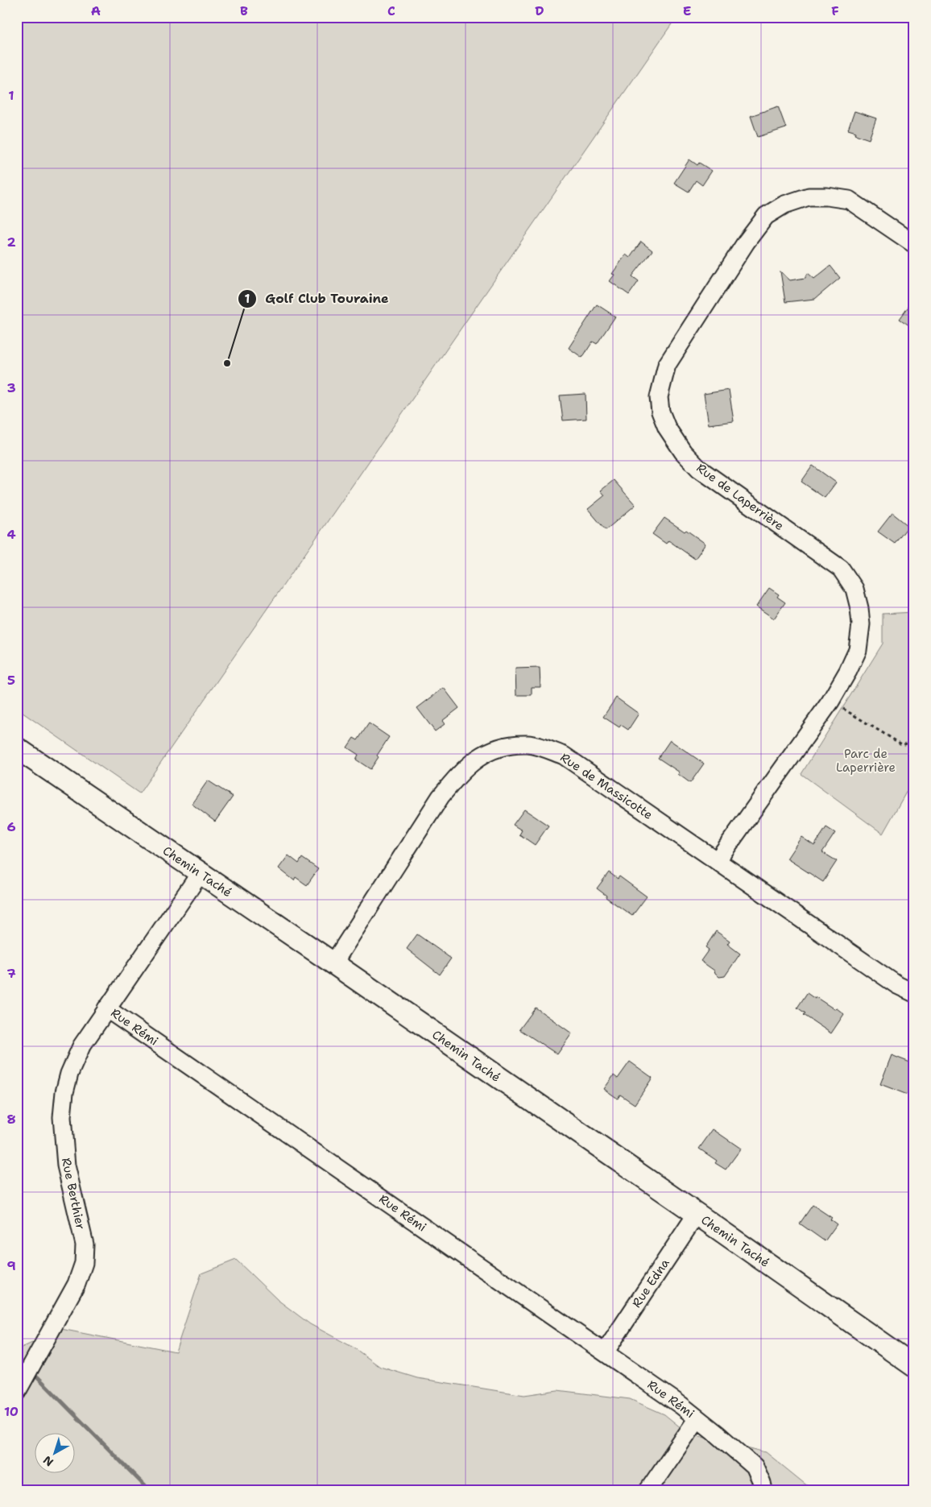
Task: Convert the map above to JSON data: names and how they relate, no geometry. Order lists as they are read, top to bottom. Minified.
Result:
{"streets":{"street":["Rue de Laperrière","Rue de Massicotte","Chemin Taché","Rue Rémi","Rue Berthier","Rue Edna"]},"crossings":[["Rue de Laperrière","Rue de Massicotte"],["Rue de Massicotte","Chemin Taché"],["Chemin Taché","Rue Berthier"],["Chemin Taché","Rue Edna"],["Rue Rémi","Rue Berthier"],["Rue Rémi","Rue Edna"]],"parks":["Parc de Laperrière"],"places":["Golf Club Touraine"],"north":"bottom left","grid":{"columns":["A","B","C","D","E","F"],"rows":["1","2","3","4","5","6","7","8","9","10"]}}
